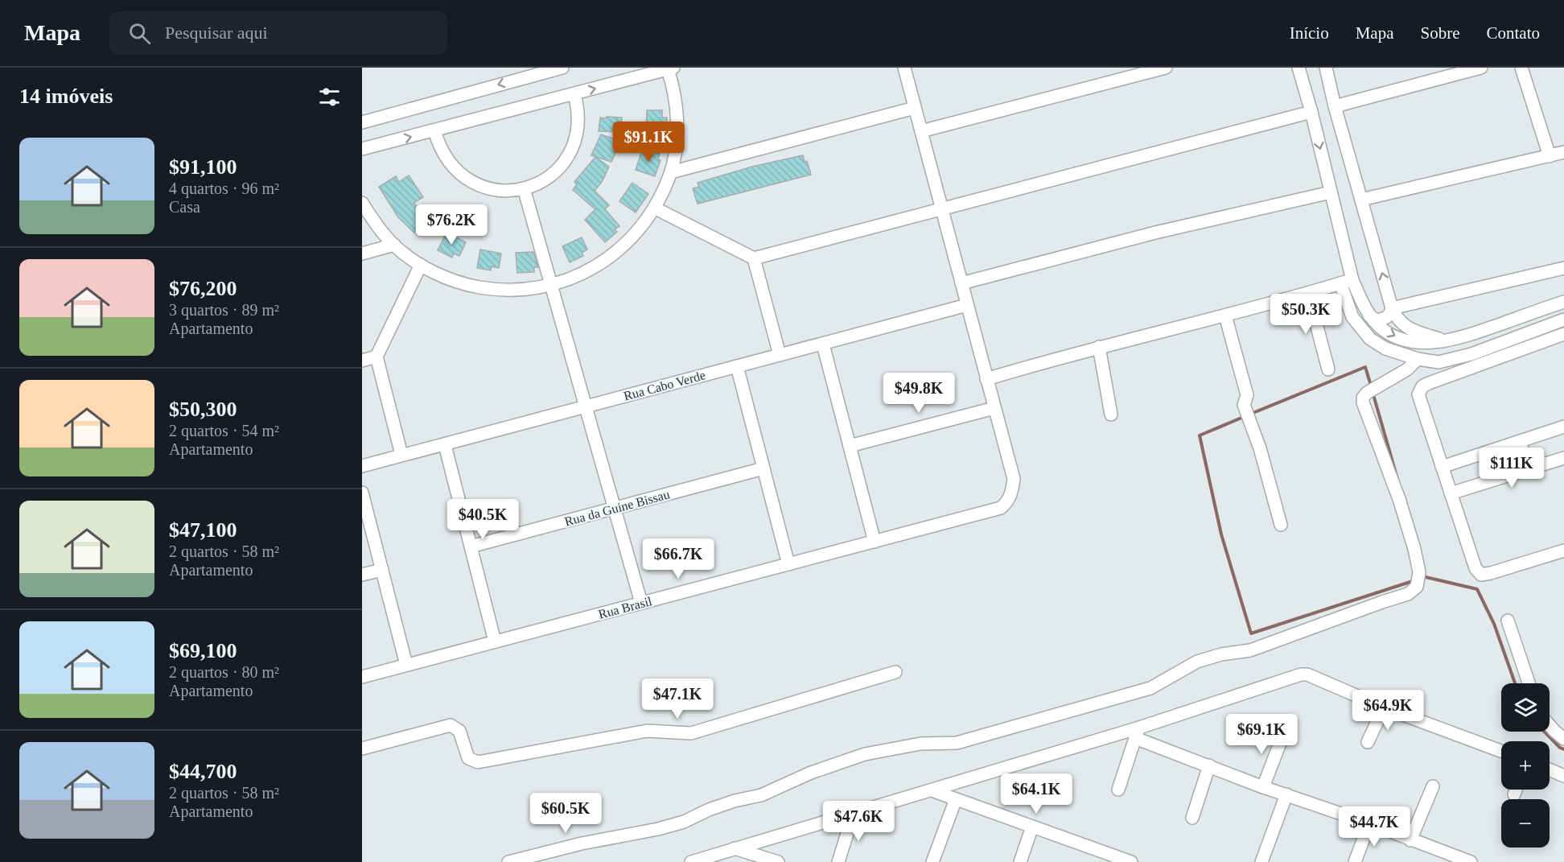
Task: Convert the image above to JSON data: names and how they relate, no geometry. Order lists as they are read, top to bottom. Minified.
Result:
{"streets":{"street":["Rua Cabo Verde","Rua da Guine Bissau","Rua Brasil"]},"page":{"header":"Mapa","search":"Pesquisar aqui","nav":["Início","Mapa","Sobre","Contato"],"heading":"14 imóveis","price":["$91.1K","$76.2K","$50.3K","$49.8K","$111K","$40.5K","$66.7K","$47.1K","$64.9K","$69.1K","$64.1K","$60.5K","$47.6K","$44.7K"],"list":[{"name":"$91,100","note":"4 quartos · 96 m² · Casa"},{"name":"$76,200","note":"3 quartos · 89 m² · Apartamento"},{"name":"$50,300","note":"2 quartos · 54 m² · Apartamento"},{"name":"$47,100","note":"2 quartos · 58 m² · Apartamento"},{"name":"$69,100","note":"2 quartos · 80 m² · Apartamento"},{"name":"$44,700","note":"2 quartos · 58 m² · Apartamento"}],"map_buttons":["+","−"]}}
